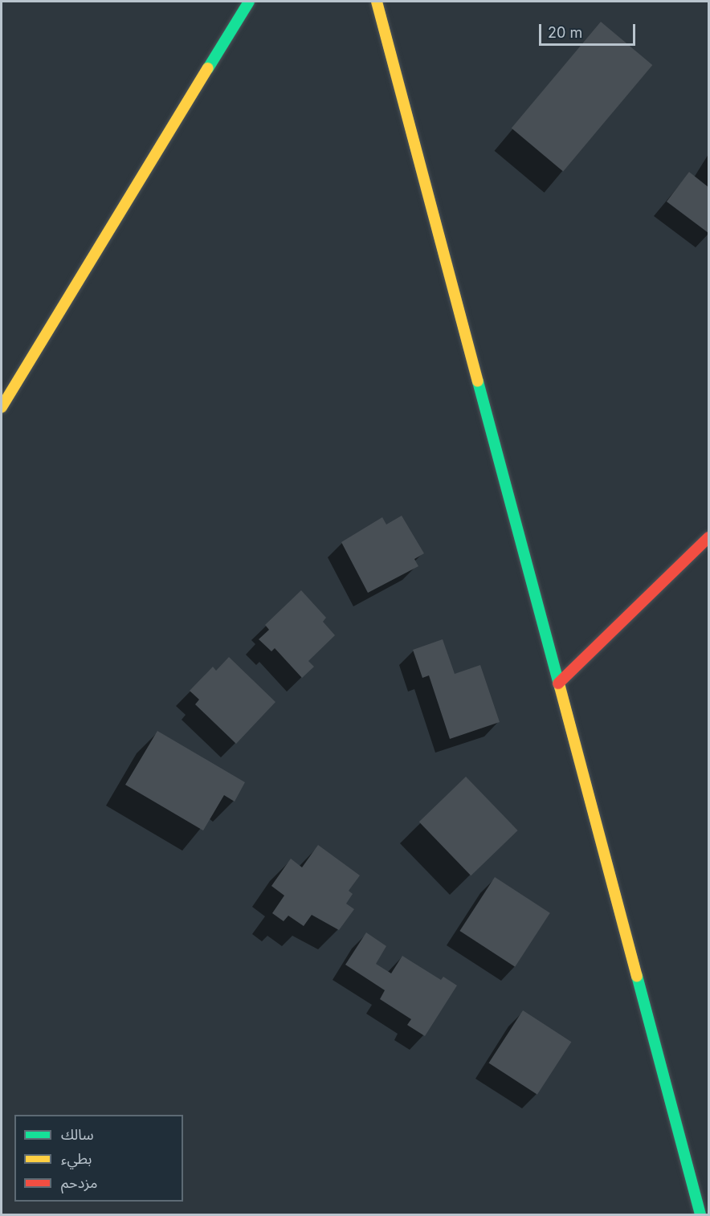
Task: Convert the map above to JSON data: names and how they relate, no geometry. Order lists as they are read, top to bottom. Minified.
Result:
{"legend":["سالك","بطيء","مزدحم"],"scale_bar":"20 m"}
